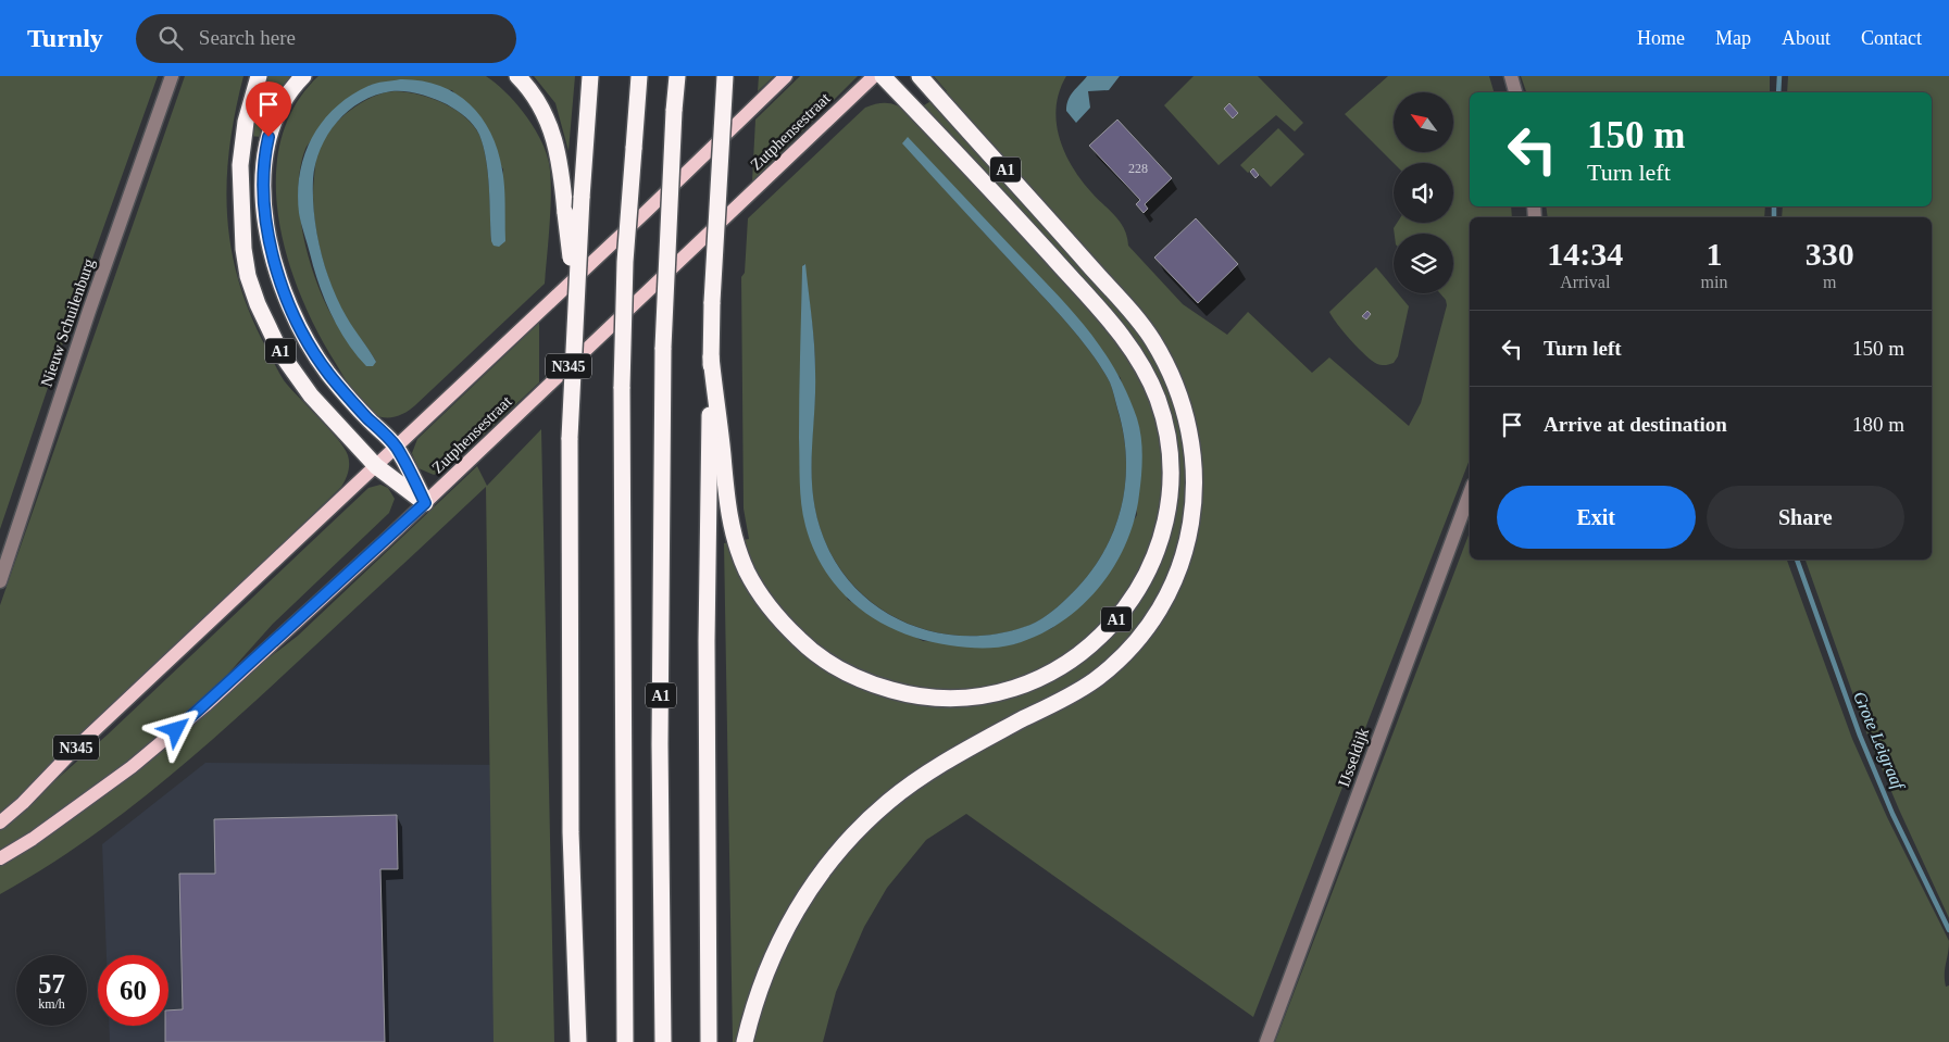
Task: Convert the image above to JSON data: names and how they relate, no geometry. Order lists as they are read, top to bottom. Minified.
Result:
{"streets":{"highway":["A1"],"main road":["Zutphensestraat","N345"],"street":["Nieuw Schuilenburg","IJsseldijk"]},"crossings":[["A1","N345"]],"water":["Grote Leigraaf"],"house_numbers":["228"],"north":"top left","page":{"header":"Turnly","search":"Search here","nav":["Home","Map","About","Contact"],"turn":["150 m","Turn left"],"eta":["14:34","Arrival","1","min","330","m"],"list":[{"name":"Turn left","value":"150 m"},{"name":"Arrive at destination","value":"180 m"}],"buttons":["Exit","Share"],"speed":"57 km/h","limit":"60"}}
